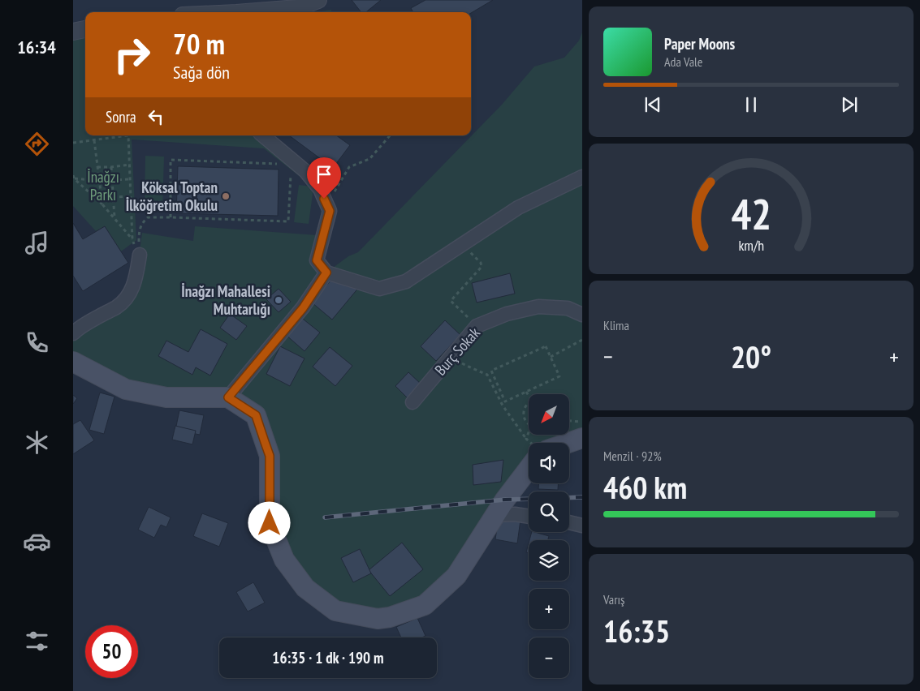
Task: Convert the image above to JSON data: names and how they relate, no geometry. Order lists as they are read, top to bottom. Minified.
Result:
{"streets":{"street":["Burç Sokak"]},"parks":["İnağzı Parkı"],"places":["Köksal Toptan İlköğretim Okulu","İnağzı Mahallesi Muhtarlığı"],"north":"bottom left","page":{"tabs":"16:34","turn":["70 m","Sağa dön"],"song":["Paper Moons","Ada Vale"],"then":"Sonra","tile":["Klima",["Menzil · 92%","460 km"],["Varış","16:35"]],"heat":["−","20°","+"],"map_buttons":["+","−"],"limit":"50","trip":"16:35 · 1 dk · 190 m","gauge":["42","km/h"]}}
